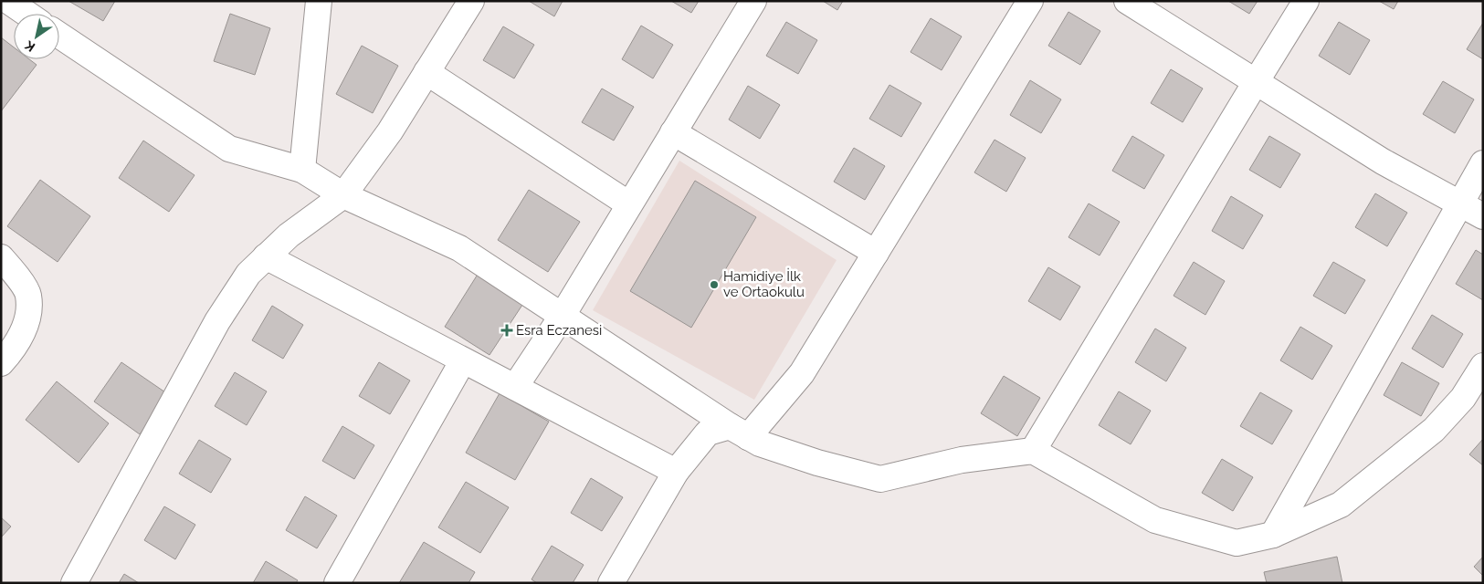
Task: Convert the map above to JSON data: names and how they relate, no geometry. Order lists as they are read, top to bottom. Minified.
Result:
{"places":{"other":["Hamidiye İlk ve Ortaokulu"],"health":["Esra Eczanesi"]},"north":"bottom left"}
